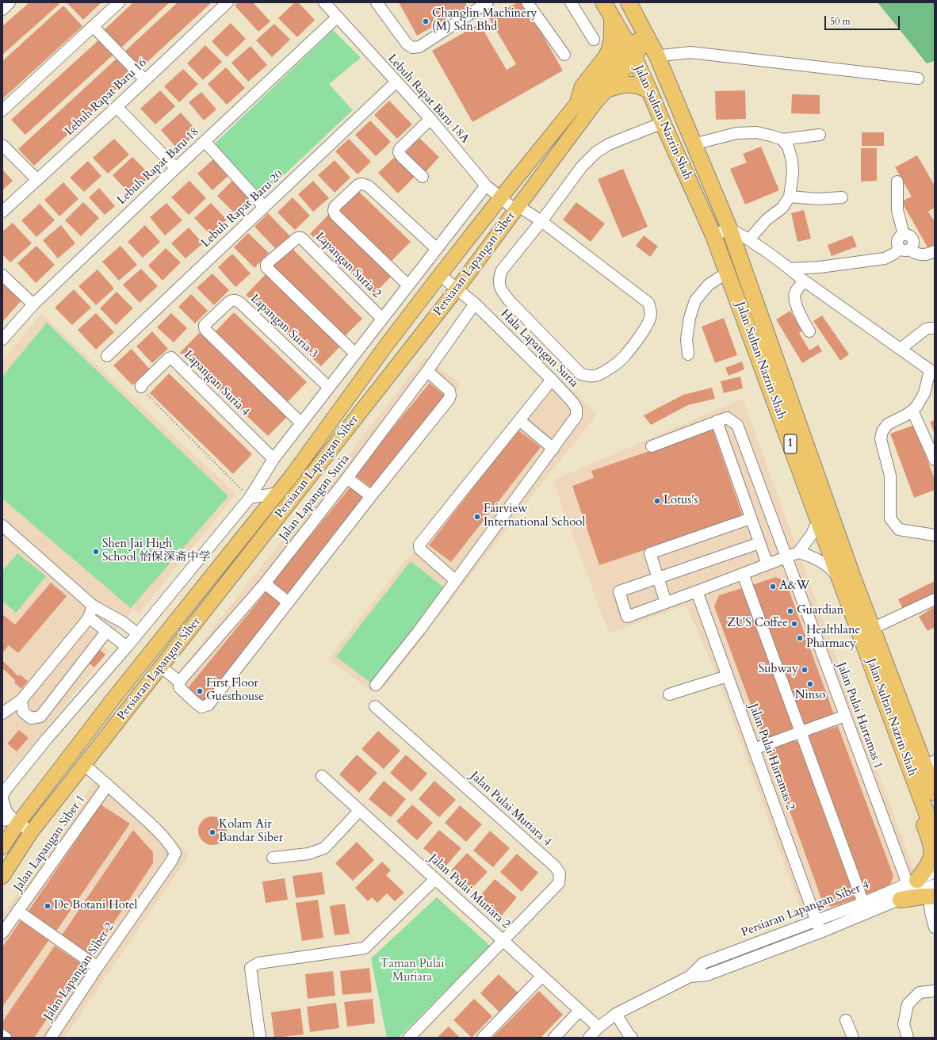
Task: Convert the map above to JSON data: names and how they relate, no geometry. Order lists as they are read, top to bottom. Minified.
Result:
{"streets":{"highway":["Jalan Sultan Nazrin Shah","1"],"main road":["Persiaran Lapangan Siber"],"street":["Lebuh Rapat Baru 16","Lebuh Rapat Baru 18A","Lebuh Rapat Baru 18","Lebuh Rapat Baru 20","Lapangan Suria 2","Lapangan Suria 3","Hala Lapangan Suria","Lapangan Suria 4","Jalan Lapangan Suria","Jalan Pulai Hartamas 1","Jalan Pulai Hartamas 2","Jalan Pulai Mutiara 4","Jalan Lapangan Siber 1","Jalan Pulai Mutiara 2","Persiaran Lapangan Siber 4","Jalan Lapangan Siber 2"]},"crossings":[["Lebuh Rapat Baru 18A","Lebuh Rapat Baru 18"],["Lebuh Rapat Baru 18A","Lebuh Rapat Baru 20"],["Lebuh Rapat Baru 18A","Persiaran Lapangan Siber"],["Jalan Sultan Nazrin Shah","Persiaran Lapangan Siber"],["Persiaran Lapangan Siber","Hala Lapangan Suria"],["Persiaran Lapangan Siber","Jalan Lapangan Siber 2"],["Hala Lapangan Suria","Jalan Lapangan Suria"],["Jalan Pulai Hartamas 1","Persiaran Lapangan Siber 4"],["Jalan Pulai Hartamas 2","Persiaran Lapangan Siber 4"],["Jalan Pulai Mutiara 4","Jalan Pulai Mutiara 2"],["Jalan Lapangan Siber 1","Jalan Lapangan Siber 2"],["Jalan Pulai Mutiara 2","Persiaran Lapangan Siber 4"]],"parks":["Taman Pulai Mutiara"],"places":["Changlin Machinery (M) Sdn Bhd","Lotus's","Fairview International School","Shen Jai High School 怡保深斋中学","A&W","Guardian","ZUS Coffee","Healthlane Pharmacy","Subway","Ninso","First Floor Guesthouse","Kolam Air Bandar Siber","De Botani Hotel"],"scale_bar":"50 m"}
